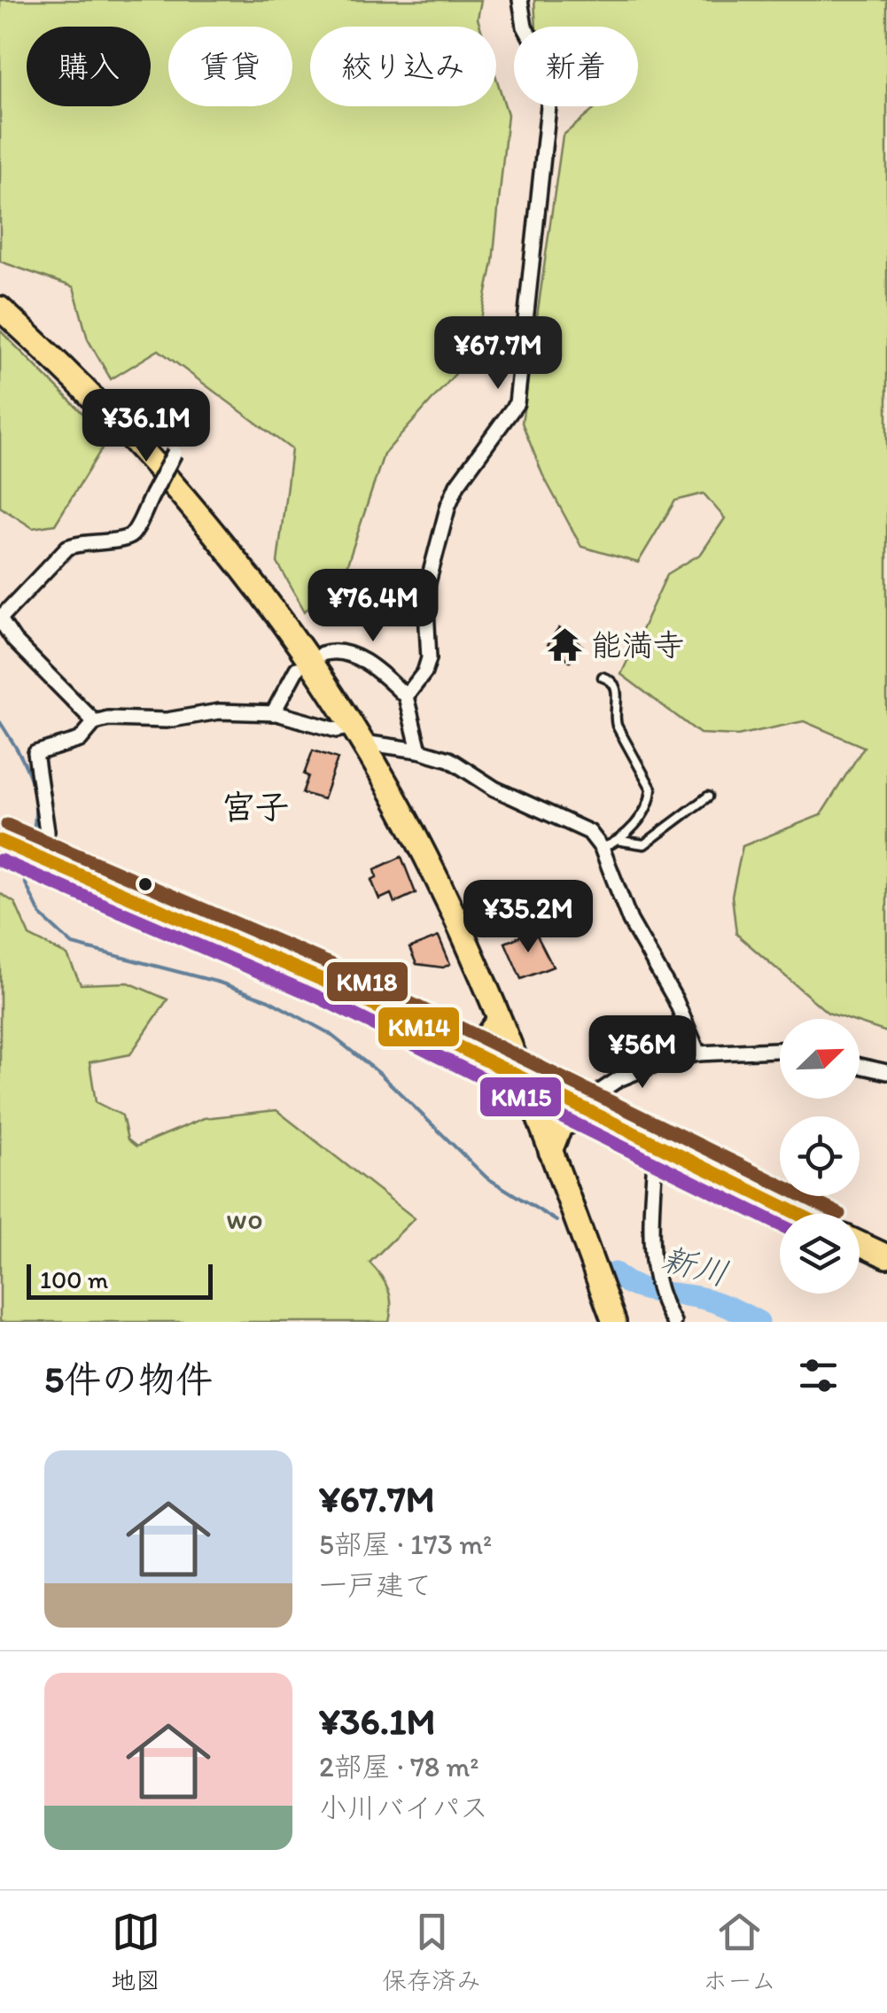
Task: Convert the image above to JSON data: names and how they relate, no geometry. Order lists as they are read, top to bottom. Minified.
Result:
{"districts":["宮子"],"water":["新川"],"parks":["wo"],"places":{"temple":["能満寺"]},"lines":["transit line KM18","transit line KM14","transit line KM15"],"scale_bar":"100 m","north":"top right","page":{"chip":["購入","賃貸","絞り込み","新着"],"price":["¥67.7M","¥36.1M","¥76.4M","¥35.2M","¥56M"],"scale":"100 m","heading":"5件の物件","list":[{"name":"¥67.7M","note":"5部屋 · 173 m² · 一戸建て"},{"name":"¥36.1M","note":"2部屋 · 78 m² · 小川バイパス"}],"tabs":["地図","保存済み","ホーム"]}}
